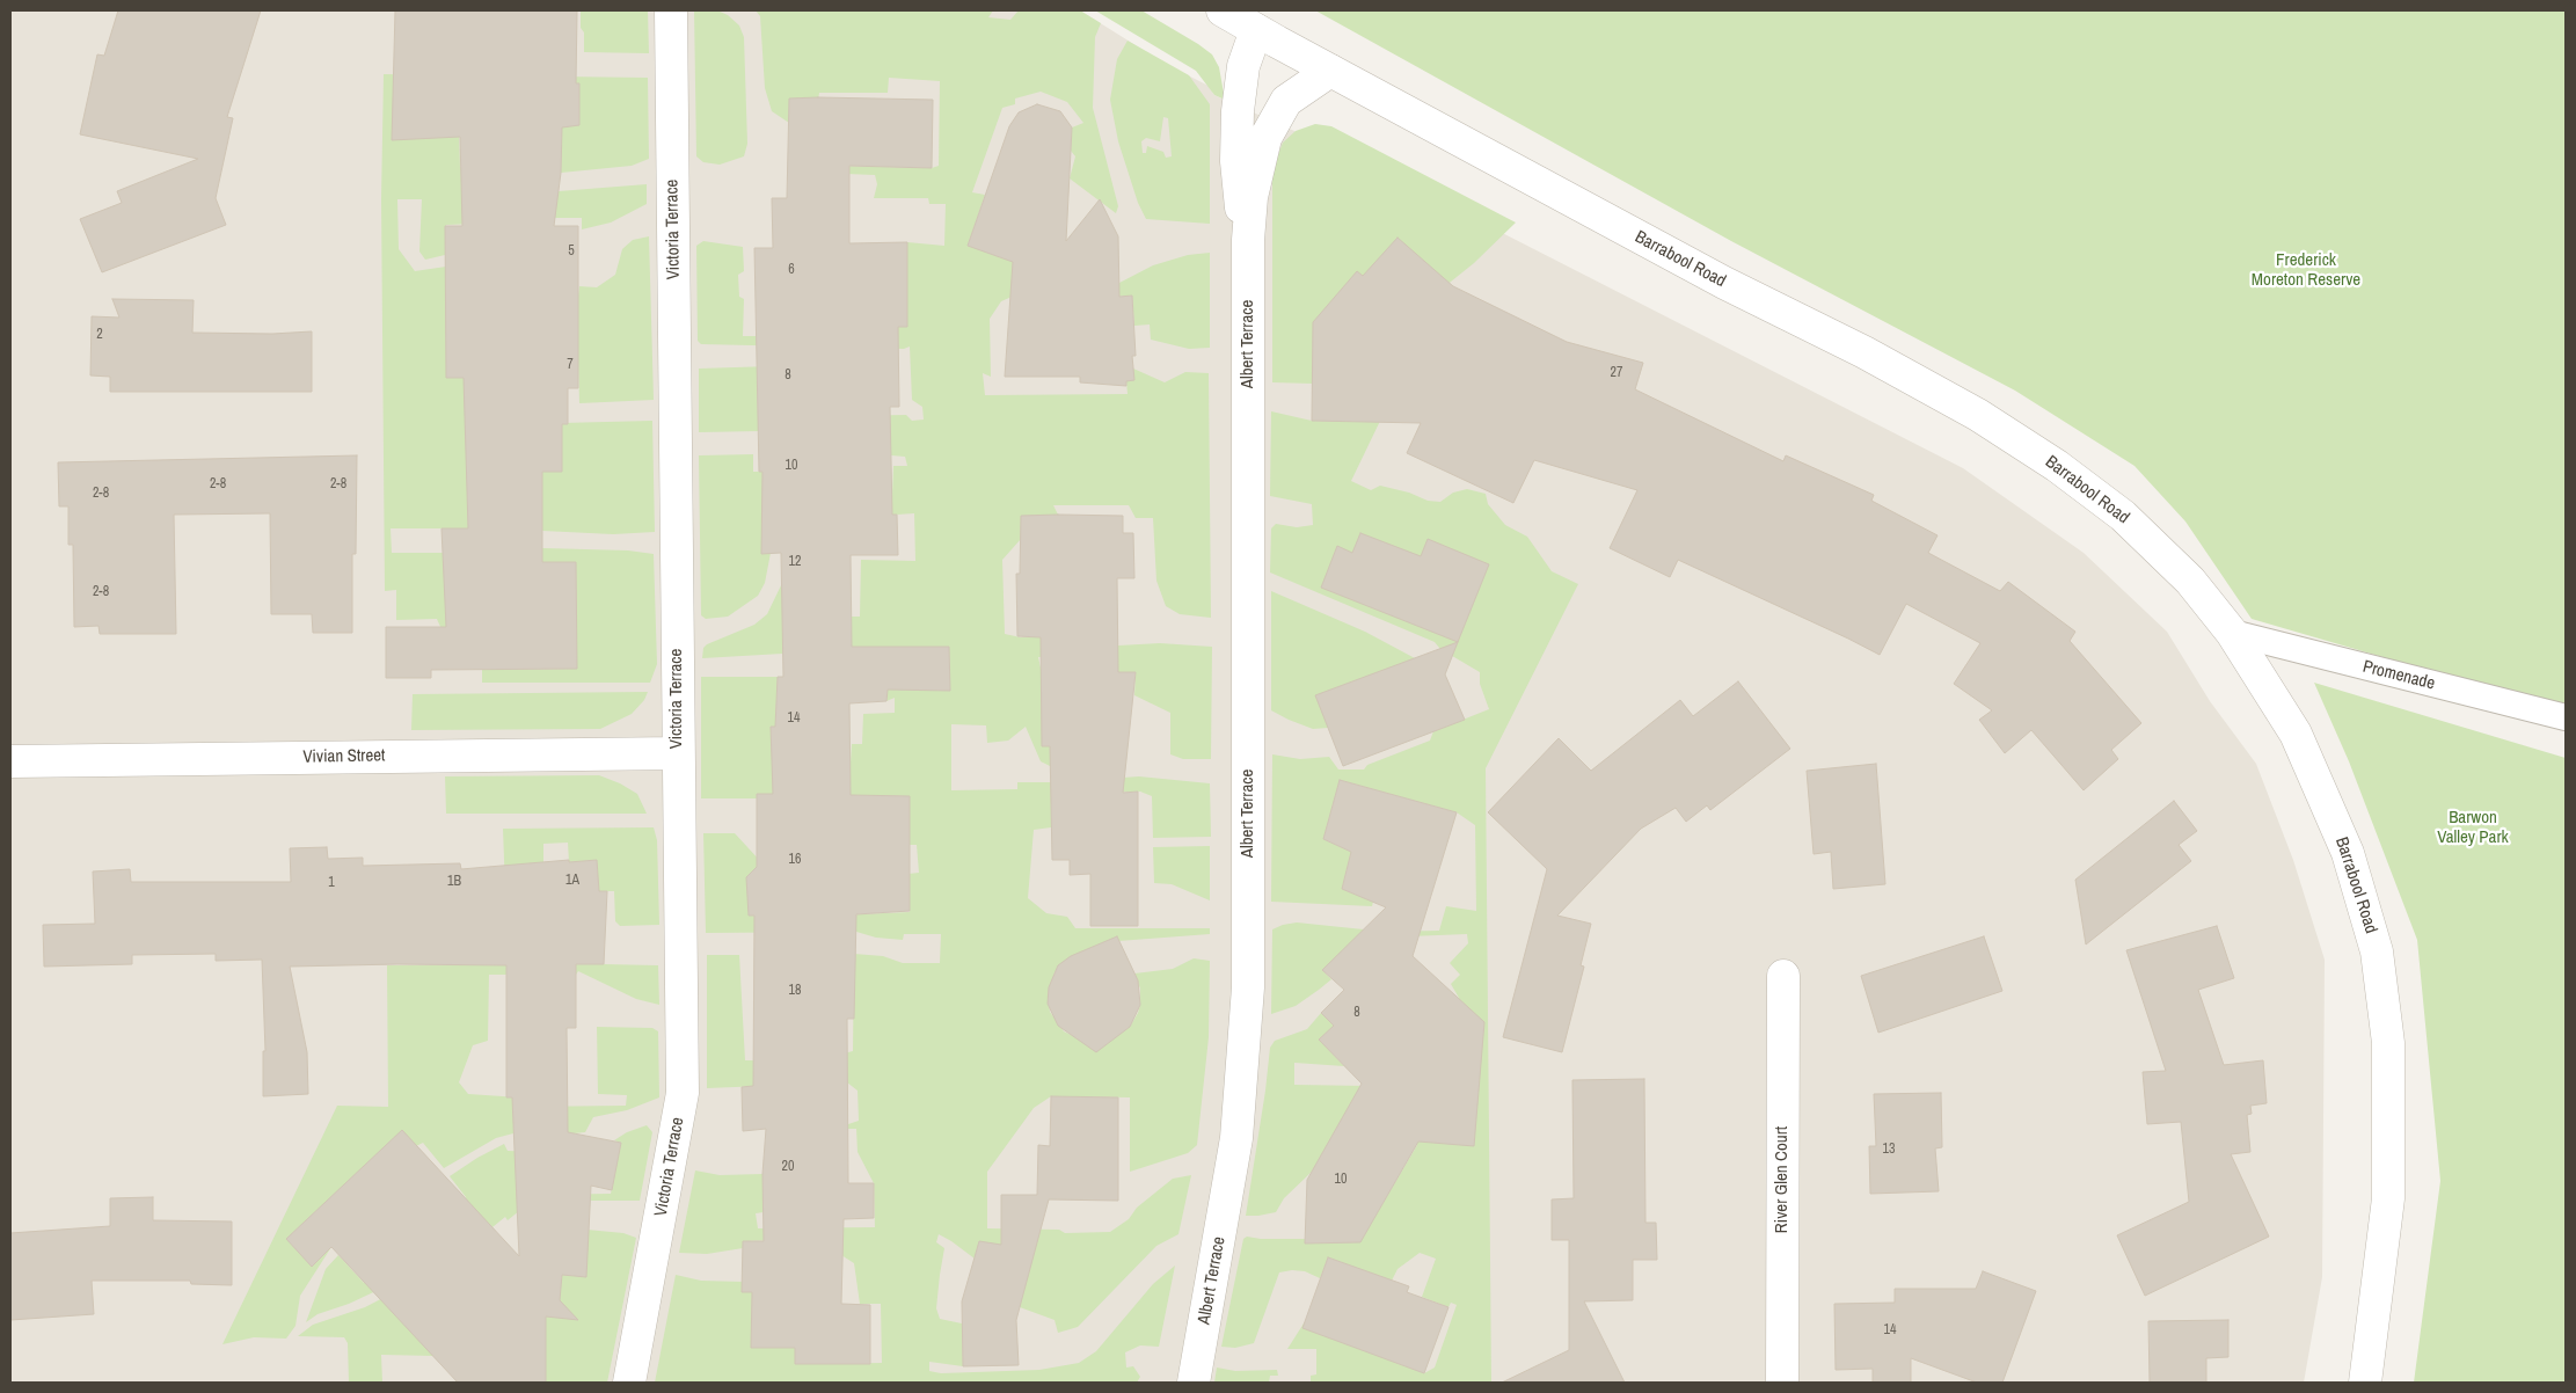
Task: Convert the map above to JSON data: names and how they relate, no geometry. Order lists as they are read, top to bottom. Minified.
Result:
{"streets":{"street":["Victoria Terrace","Barrabool Road","Albert Terrace","Vivian Street","River Glen Court"],"lane":["Promenade"]},"crossings":[["Victoria Terrace","Vivian Street"],["Barrabool Road","Albert Terrace"],["Barrabool Road","Promenade"]],"parks":["Frederick Moreton Reserve","Barwon Valley Park"],"house_numbers":["5","6","2","7","27","8","10","2-8","2-8","2-8","12","2-8","14","16","1A","1B","1","18","8","13","20","10","14"]}
